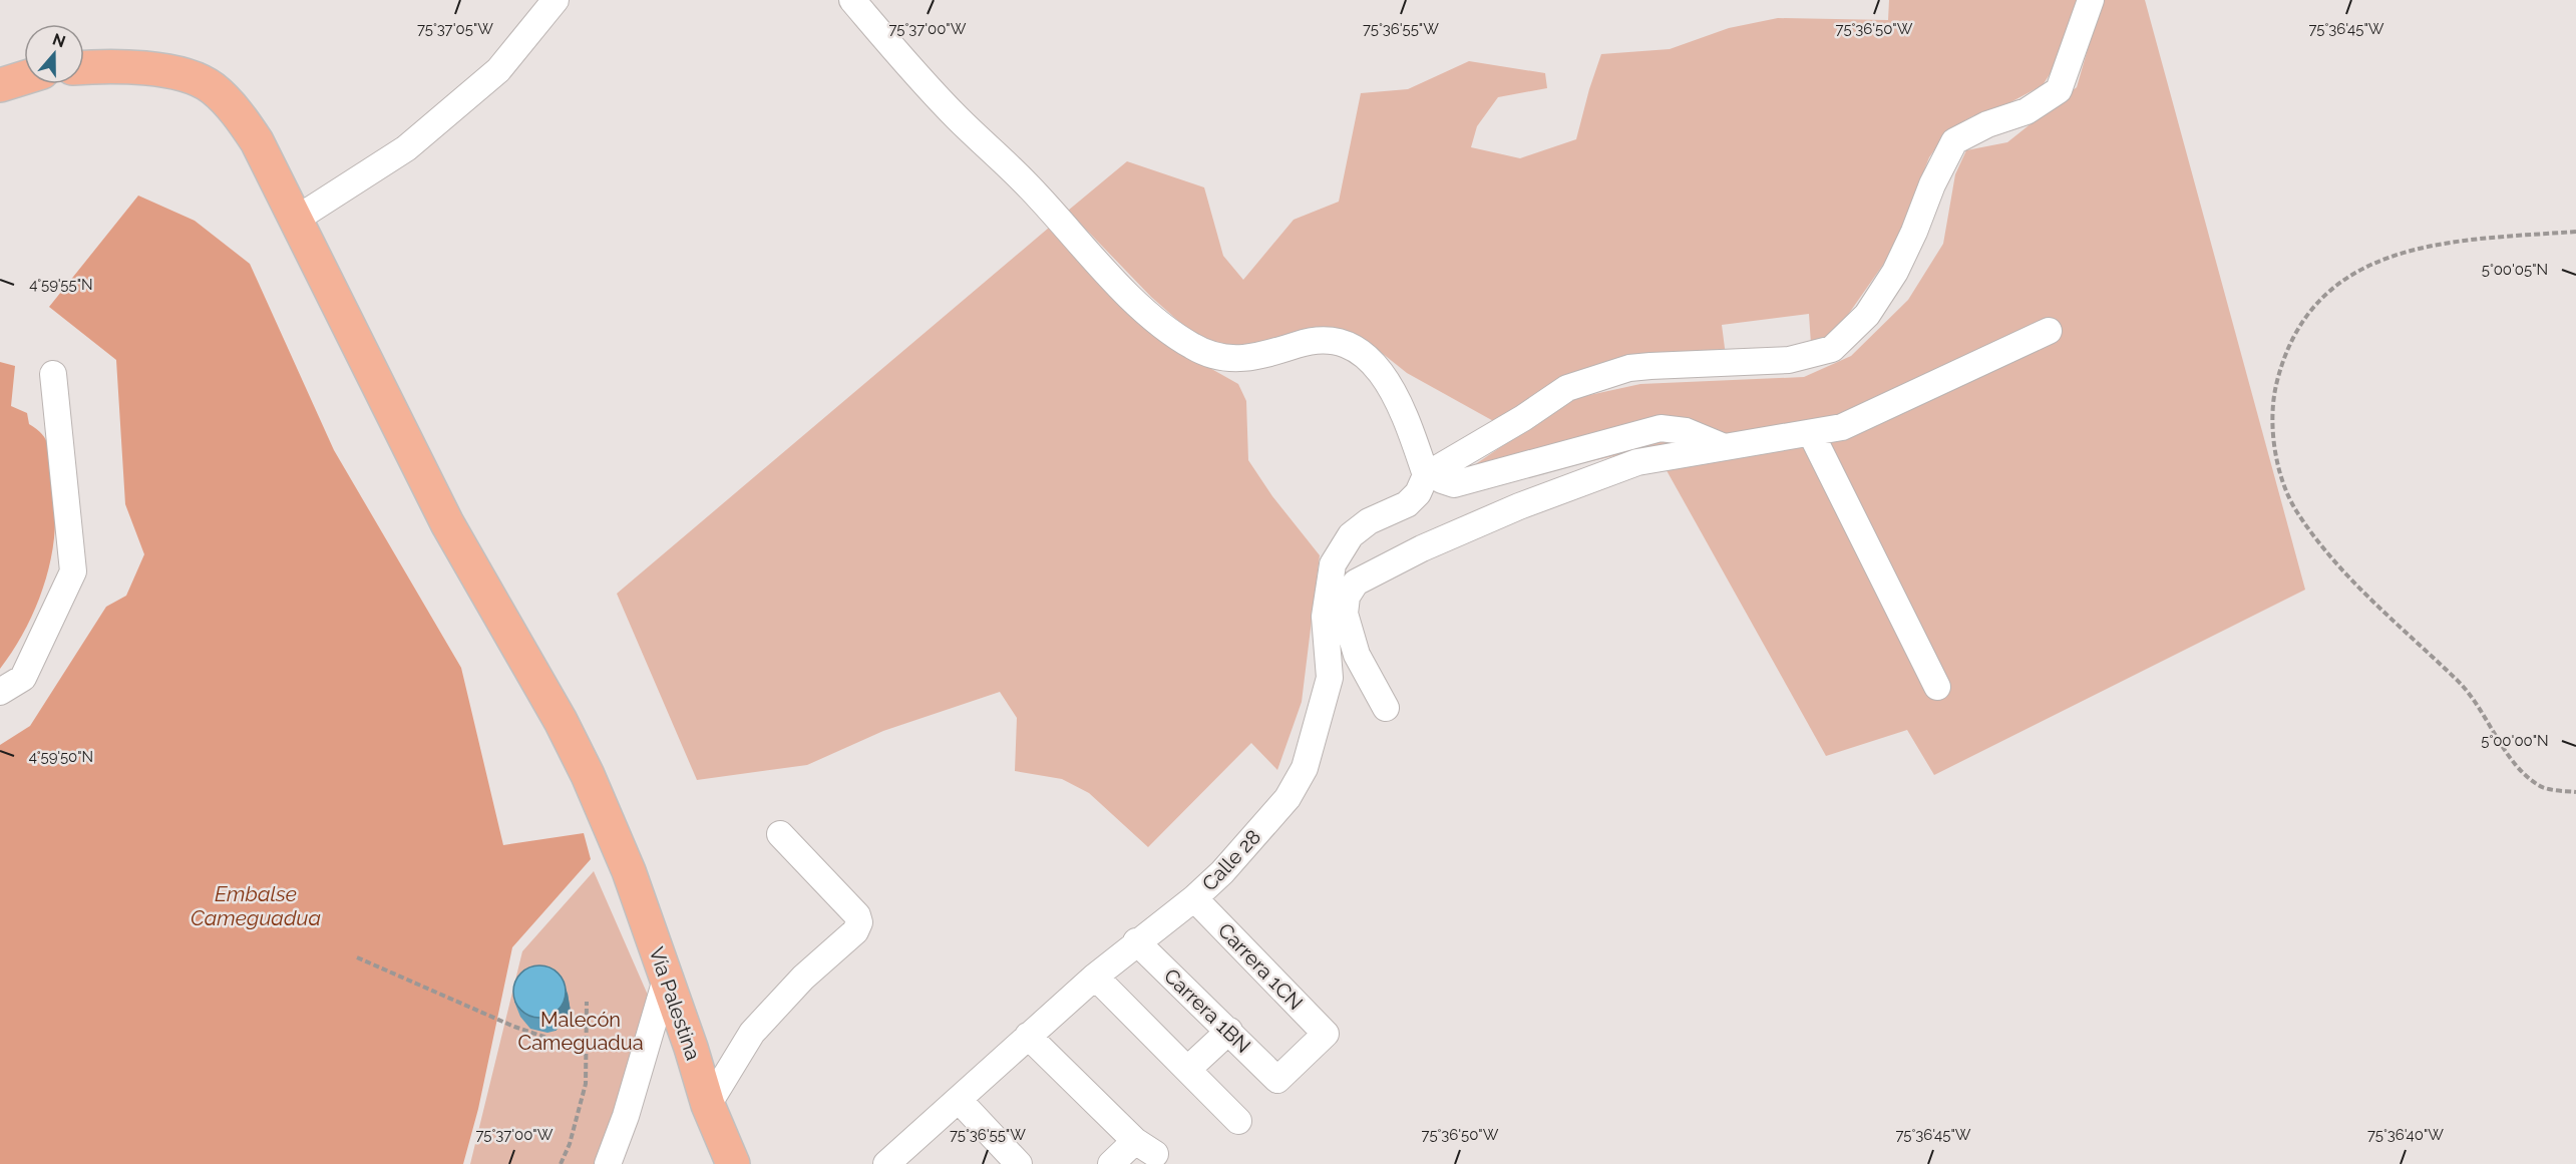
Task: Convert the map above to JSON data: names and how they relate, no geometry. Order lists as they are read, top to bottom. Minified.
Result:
{"streets":{"main road":["Vía Palestina"],"street":["Calle 28","Carrera 1CN","Carrera 1BN"]},"crossings":[["Calle 28","Carrera 1CN"],["Calle 28","Carrera 1BN"],["Carrera 1CN","Carrera 1BN"]],"water":["Embalse Cameguadua"],"parks":["Malecón Cameguadua"],"north":"top","coordinates":["75°37'05\"W","75°37'00\"W","75°36'55\"W","75°36'50\"W","75°36'45\"W","5°00'05\"N","4°59'55\"N","5°00'00\"N","4°59'50\"N","75°36'40\"W"]}
